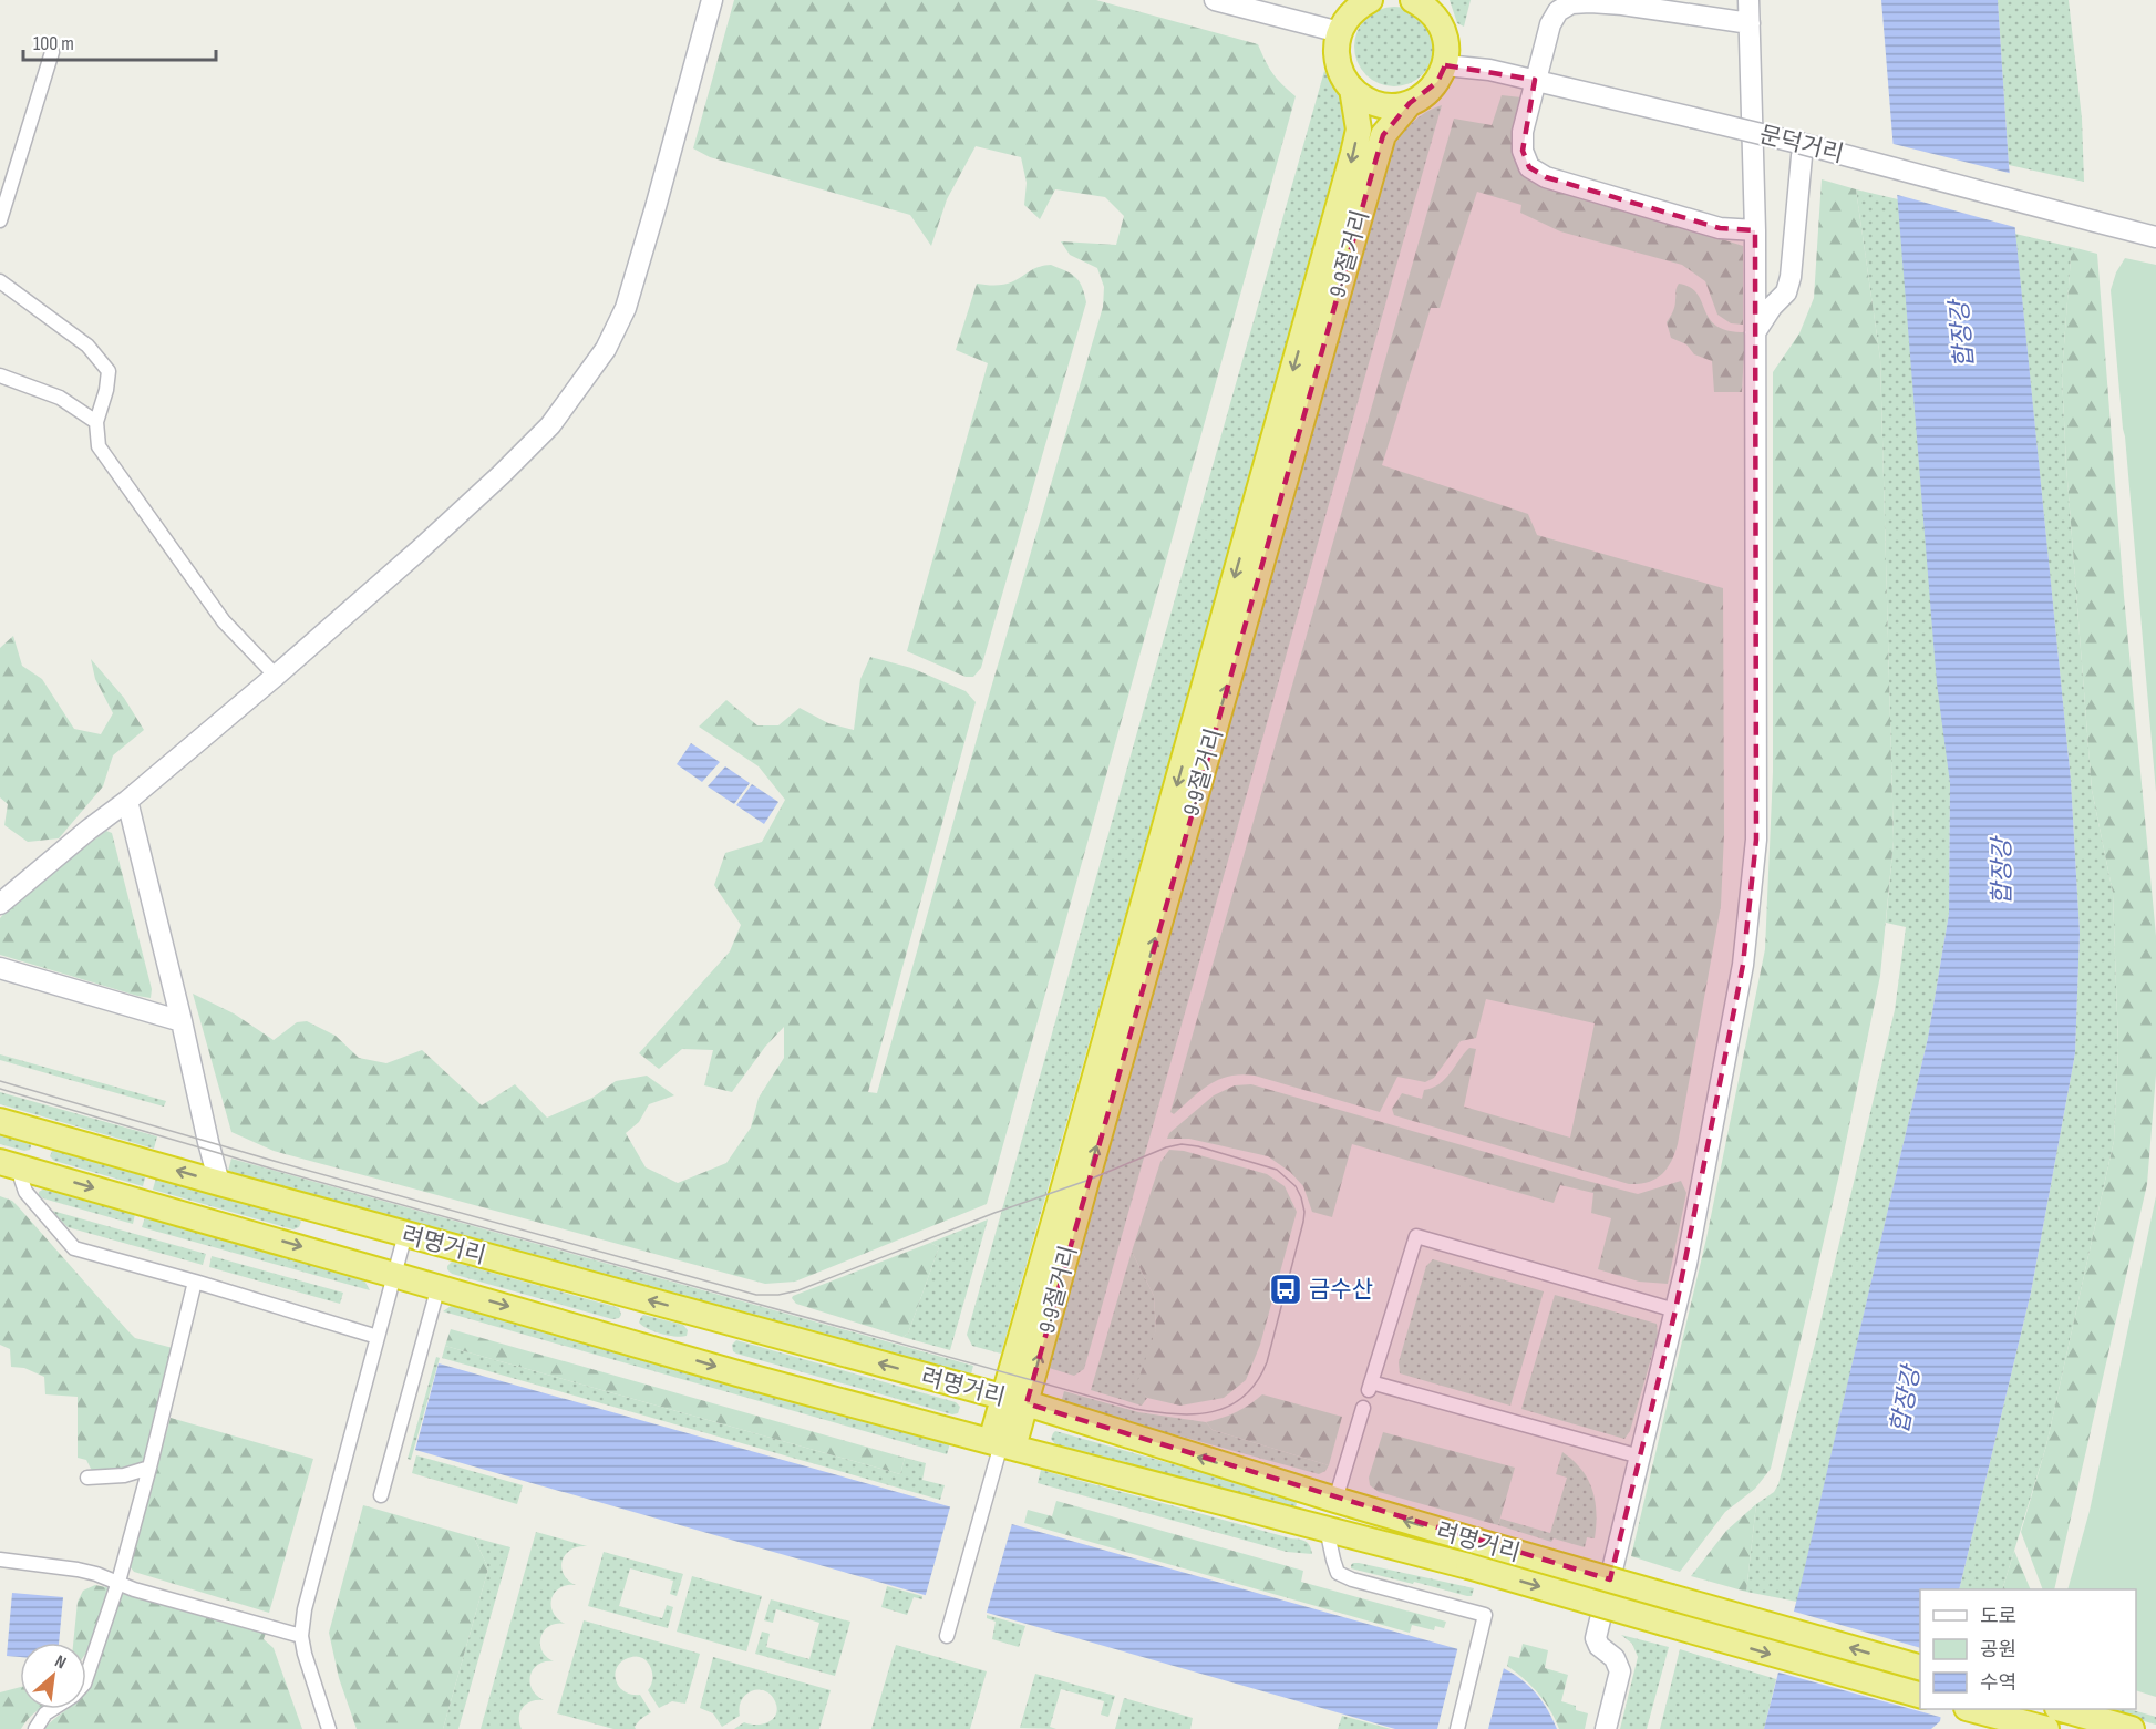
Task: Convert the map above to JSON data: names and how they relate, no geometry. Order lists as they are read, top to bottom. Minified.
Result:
{"streets":{"highway":["9·9절거리","려명거리"],"street":["문덕거리"]},"crossings":[["문덕거리","9·9절거리"],["9·9절거리","려명거리"]],"water":["합장강"],"places":{"bus stop":["금수산"]},"legend":["도로","공원","수역"],"scale_bar":"100 m","north":"top right"}
